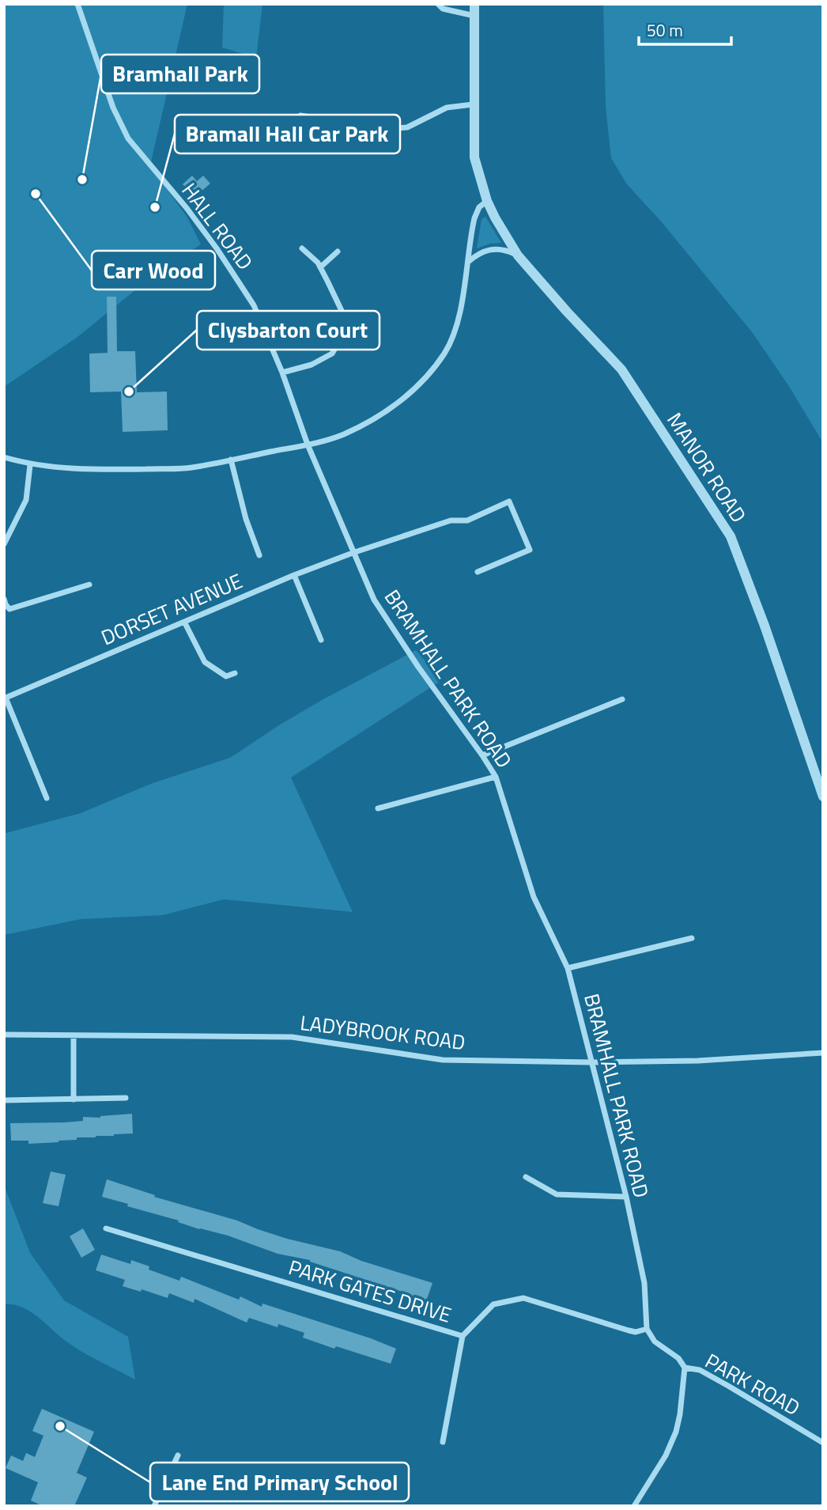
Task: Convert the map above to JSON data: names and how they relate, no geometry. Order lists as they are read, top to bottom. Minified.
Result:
{"streets":{"street":["HALL ROAD","MANOR ROAD","DORSET AVENUE","BRAMHALL PARK ROAD","LADYBROOK ROAD","PARK GATES DRIVE","PARK ROAD"]},"crossings":[["HALL ROAD","BRAMHALL PARK ROAD"],["DORSET AVENUE","BRAMHALL PARK ROAD"],["BRAMHALL PARK ROAD","LADYBROOK ROAD"],["BRAMHALL PARK ROAD","PARK GATES DRIVE"],["BRAMHALL PARK ROAD","PARK ROAD"],["PARK GATES DRIVE","PARK ROAD"]],"places":["Bramhall Park","Carr Wood","Bramall Hall Car Park","Clysbarton Court","Lane End Primary School"],"scale_bar":"50 m"}
